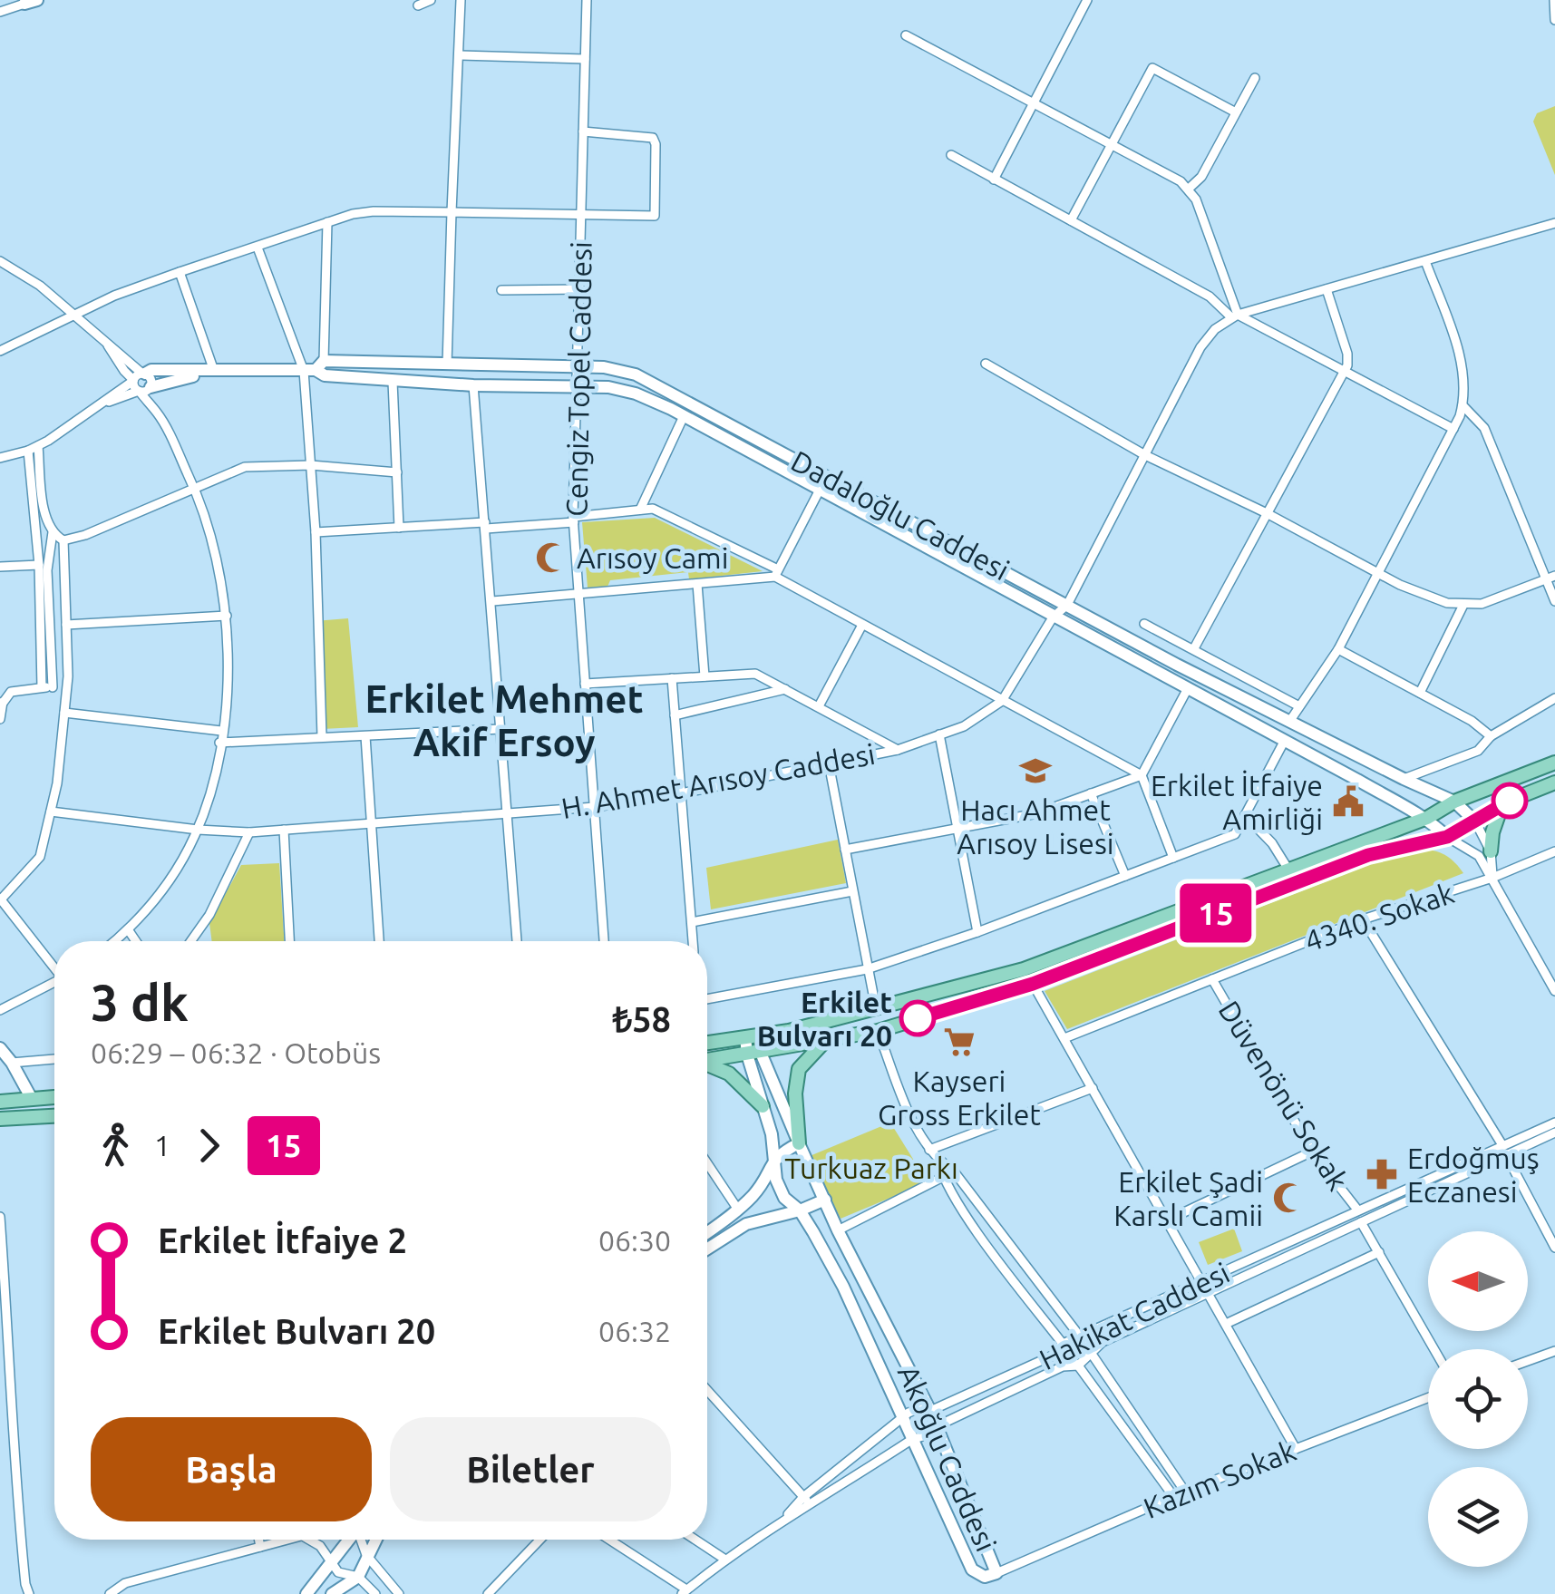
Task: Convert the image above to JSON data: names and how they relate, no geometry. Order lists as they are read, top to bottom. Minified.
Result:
{"streets":{"street":["Cengiz Topel Caddesi","Dadaloğlu Caddesi","H. Ahmet Arısoy Caddesi","4340. Sokak","Düvenönü Sokak","Hakikat Caddesi","Akoğlu Caddesi","Kazım Sokak"]},"crossings":[["Cengiz Topel Caddesi","Dadaloğlu Caddesi"],["Cengiz Topel Caddesi","H. Ahmet Arısoy Caddesi"],["Dadaloğlu Caddesi","H. Ahmet Arısoy Caddesi"],["4340. Sokak","Düvenönü Sokak"],["Düvenönü Sokak","Hakikat Caddesi"],["Hakikat Caddesi","Akoğlu Caddesi"],["Akoğlu Caddesi","Kazım Sokak"]],"districts":["Erkilet Mehmet Akif Ersoy"],"parks":["Turkuaz Parkı"],"places":{"mosque":["Arısoy Cami","Erkilet Şadi Karslı Camii"],"school or university":["Hacı Ahmet Arısoy Lisesi"],"public building":["Erkilet İtfaiye Amirliği"],"other":["Erkilet Bulvarı 20"],"supermarket":["Kayseri Gross Erkilet"],"pharmacy":["Erdoğmuş Eczanesi"]},"lines":["bus line 15"],"north":"left","page":{"on_map":"15","heading":["3 dk","06:29 – 06:32 · Otobüs","₺58"],"legs":["1","15"],"list":[{"name":"Erkilet İtfaiye 2","value":"06:30"},{"name":"Erkilet Bulvarı 20","value":"06:32"}],"buttons":["Başla","Biletler"]}}
